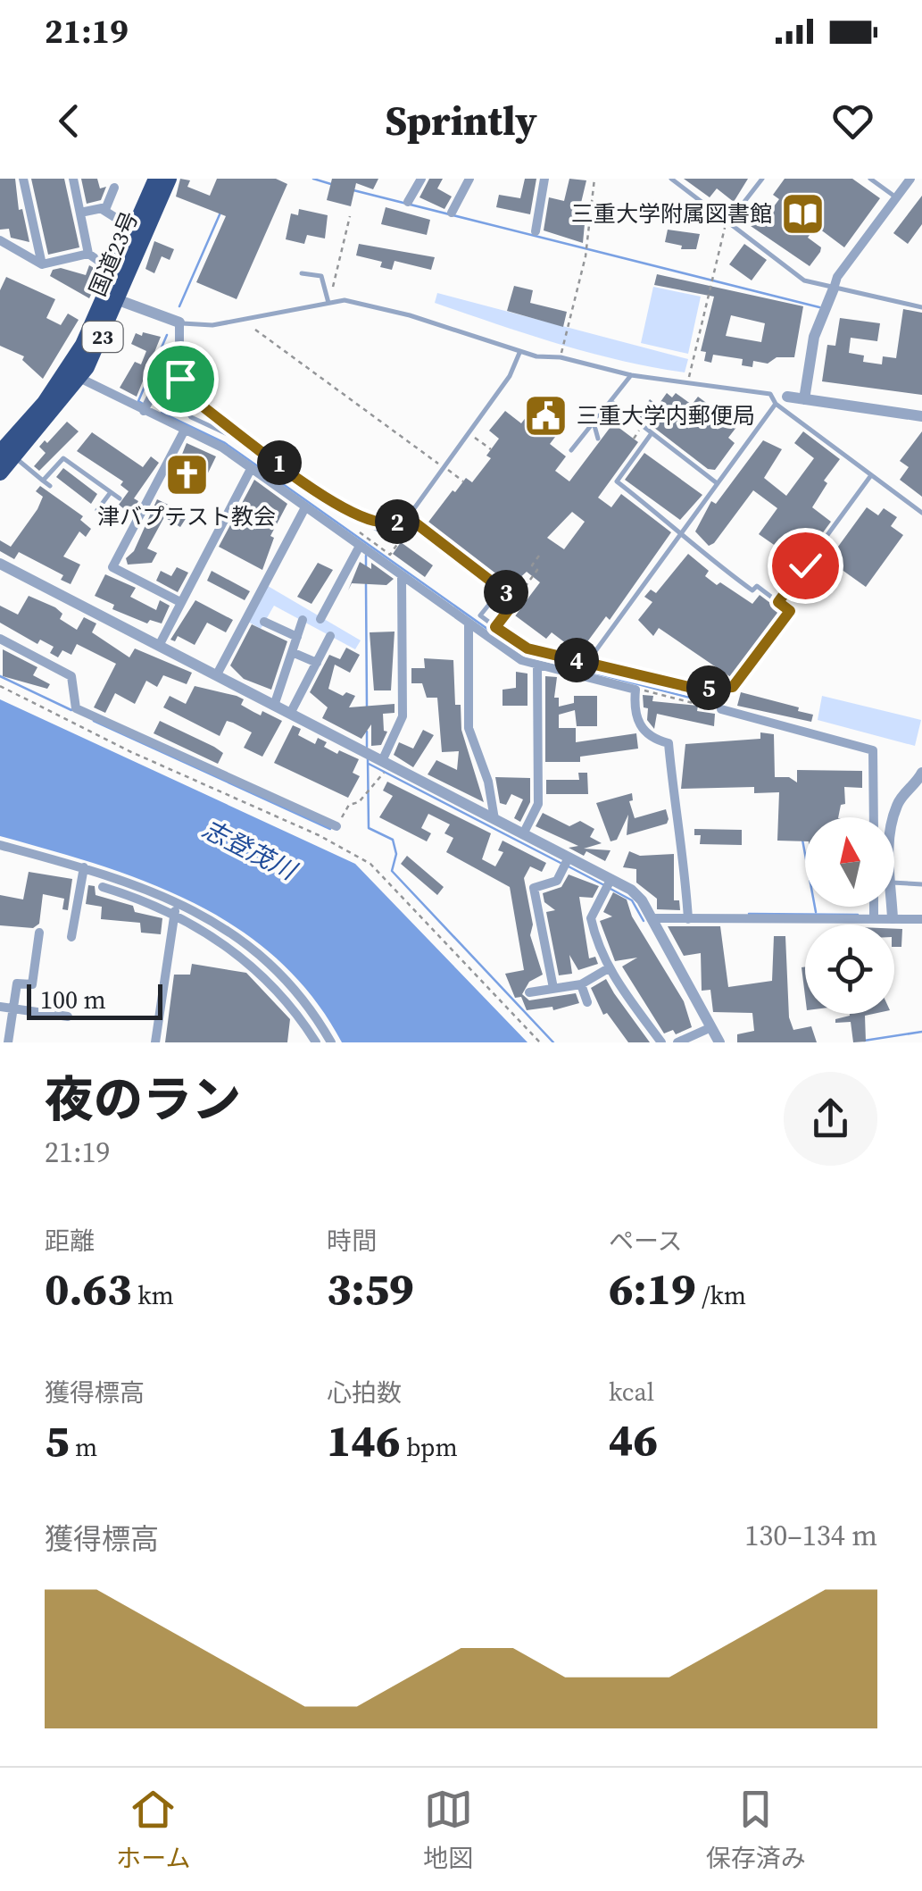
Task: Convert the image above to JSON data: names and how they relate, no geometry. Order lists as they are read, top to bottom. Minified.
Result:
{"streets":{"highway":["国道23号","23"]},"water":["志登茂川"],"places":{"library":["三重大学附属図書館"],"public building":["三重大学内郵便局"],"church":["津バプテスト教会"]},"scale_bar":"100 m","north":"top","page":{"status":"21:19","header":"Sprintly","pins":["1","2","3","4","5"],"scale":"100 m","heading":["夜のラン","21:19"],"stats":[["距離","0.63 km"],["時間","3:59"],["ペース","6:19 /km"],["獲得標高","5 m"],["心拍数","146 bpm"],["kcal","46"]],"chart":["獲得標高","130–134 m"],"tabs":["ホーム","地図","保存済み"]}}
